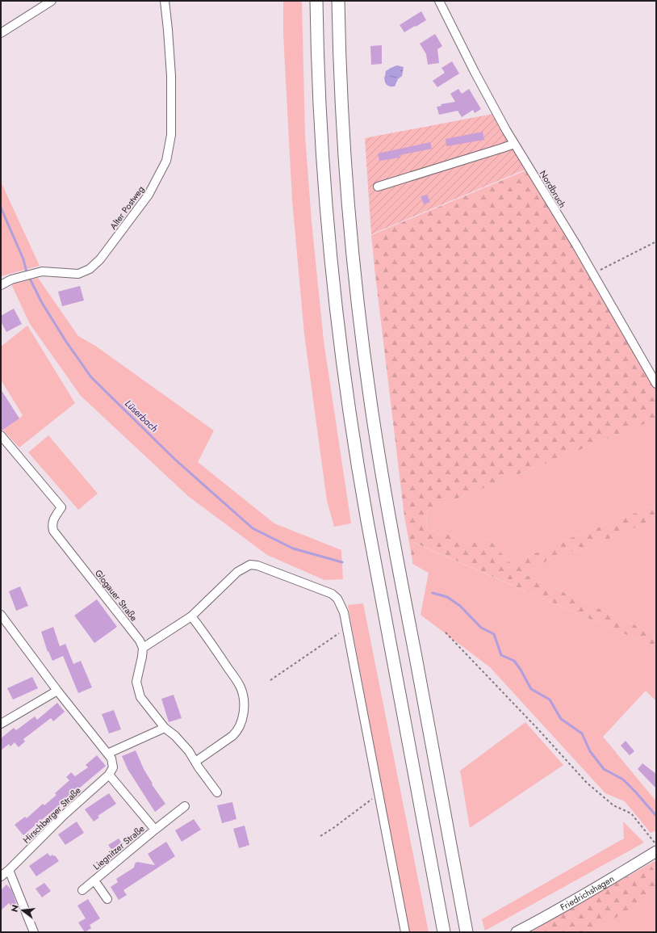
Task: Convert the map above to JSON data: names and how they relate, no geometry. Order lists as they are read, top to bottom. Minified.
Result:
{"streets":{"main road":["Friedrichshagen"],"street":["Nordbruch","Alter Postweg","Glogauer Straße","Hirschberger Straße","Liegnitzer Straße"]},"crossings":[["Hirschberger Straße","Liegnitzer Straße"]],"water":["Lüserbach"],"north":"left"}
